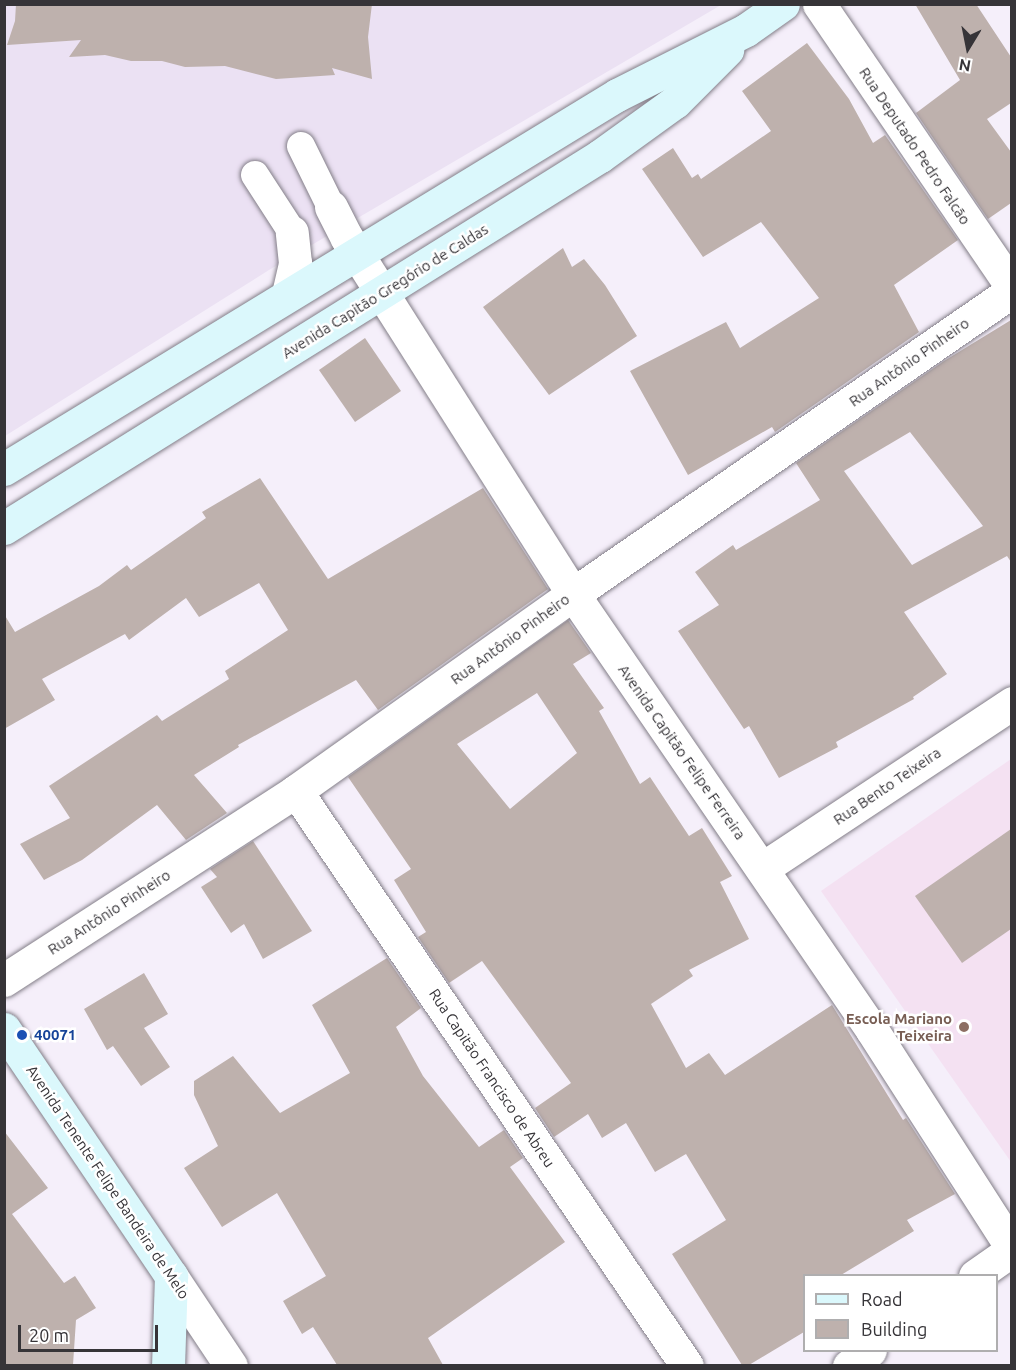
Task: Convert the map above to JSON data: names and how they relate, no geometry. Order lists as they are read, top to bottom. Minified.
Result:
{"streets":{"main road":["Avenida Capitão Gregório de Caldas","Avenida Tenente Felipe Bandeira de Melo"],"street":["Rua Deputado Pedro Falcão","Rua Antônio Pinheiro","Avenida Capitão Felipe Ferreira","Rua Bento Teixeira","Rua Capitão Francisco de Abreu"]},"crossings":[["Rua Deputado Pedro Falcão","Rua Antônio Pinheiro"],["Avenida Capitão Gregório de Caldas","Avenida Capitão Felipe Ferreira"],["Rua Antônio Pinheiro","Avenida Capitão Felipe Ferreira"],["Rua Antônio Pinheiro","Rua Capitão Francisco de Abreu"],["Avenida Capitão Felipe Ferreira","Rua Bento Teixeira"]],"places":["Escola Mariano Teixeira","40071"],"legend":["Road","Building"],"scale_bar":"20 m","north":"bottom"}
